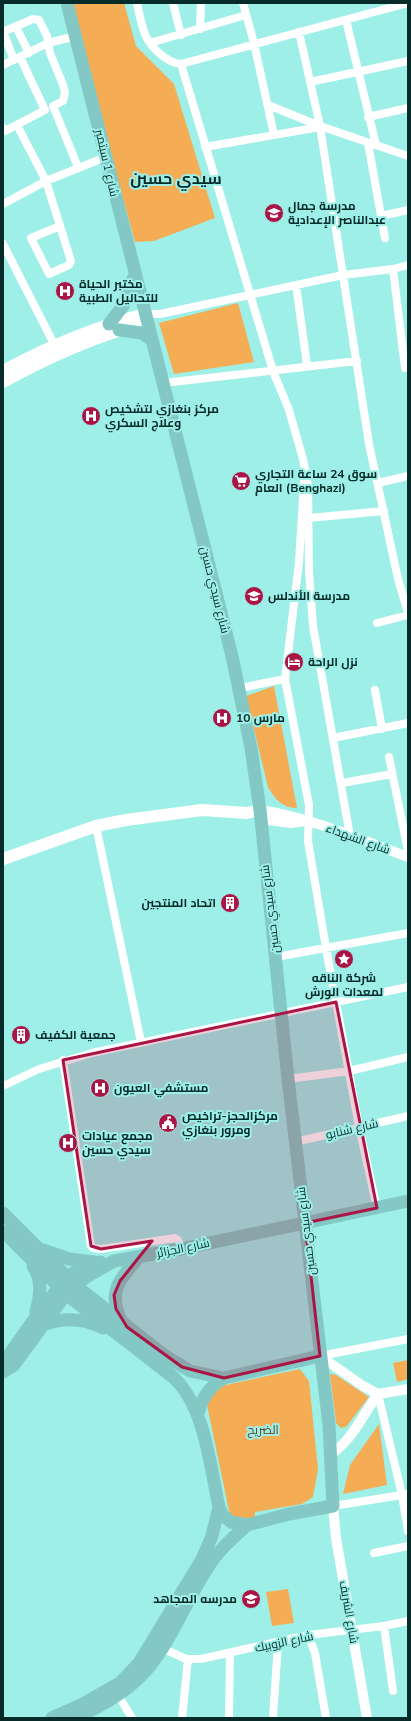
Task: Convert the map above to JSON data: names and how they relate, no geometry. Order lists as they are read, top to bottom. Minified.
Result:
{"streets":{"main road":["شارع 1 سبتمبر","شارع سيدي حسين","شارع الجزائر"],"street":["شارع الشهداء","شارع شنابو","شارع الشريف","شارع الزوبيك"]},"crossings":[["شارع 1 سبتمبر","شارع سيدي حسين"],["شارع سيدي حسين","شارع الشهداء"],["شارع سيدي حسين","شارع شنابو"],["شارع سيدي حسين","شارع الجزائر"],["شارع سيدي حسين","شارع الشريف"],["شارع الشريف","شارع الزوبيك"]],"districts":["سيدي حسين"],"parks":["الضريح"],"places":{"school or university":["مدرسة جمال عبدالناصر الإعدادية","مدرسة الأندلس","مدرسه المجاهد"],"hospital":["مختبر الحياة للتحاليل الطبية","مركز بنغازي لتشخيص وعلاج السكري","10 مارس","مستشفي العيون","مجمع عيادات سيدي حسين"],"supermarket":["سوق 24 ساعة التجاري العام (Benghazi)"],"hotel":["نزل الراحة"],"building":["اتحاد المنتجين","جمعية الكفيف"],"place":["شركة الناقه لمعدات الورش"],"public building":["مركزالحجز-تراخيص ومرور بنغازي"]}}
